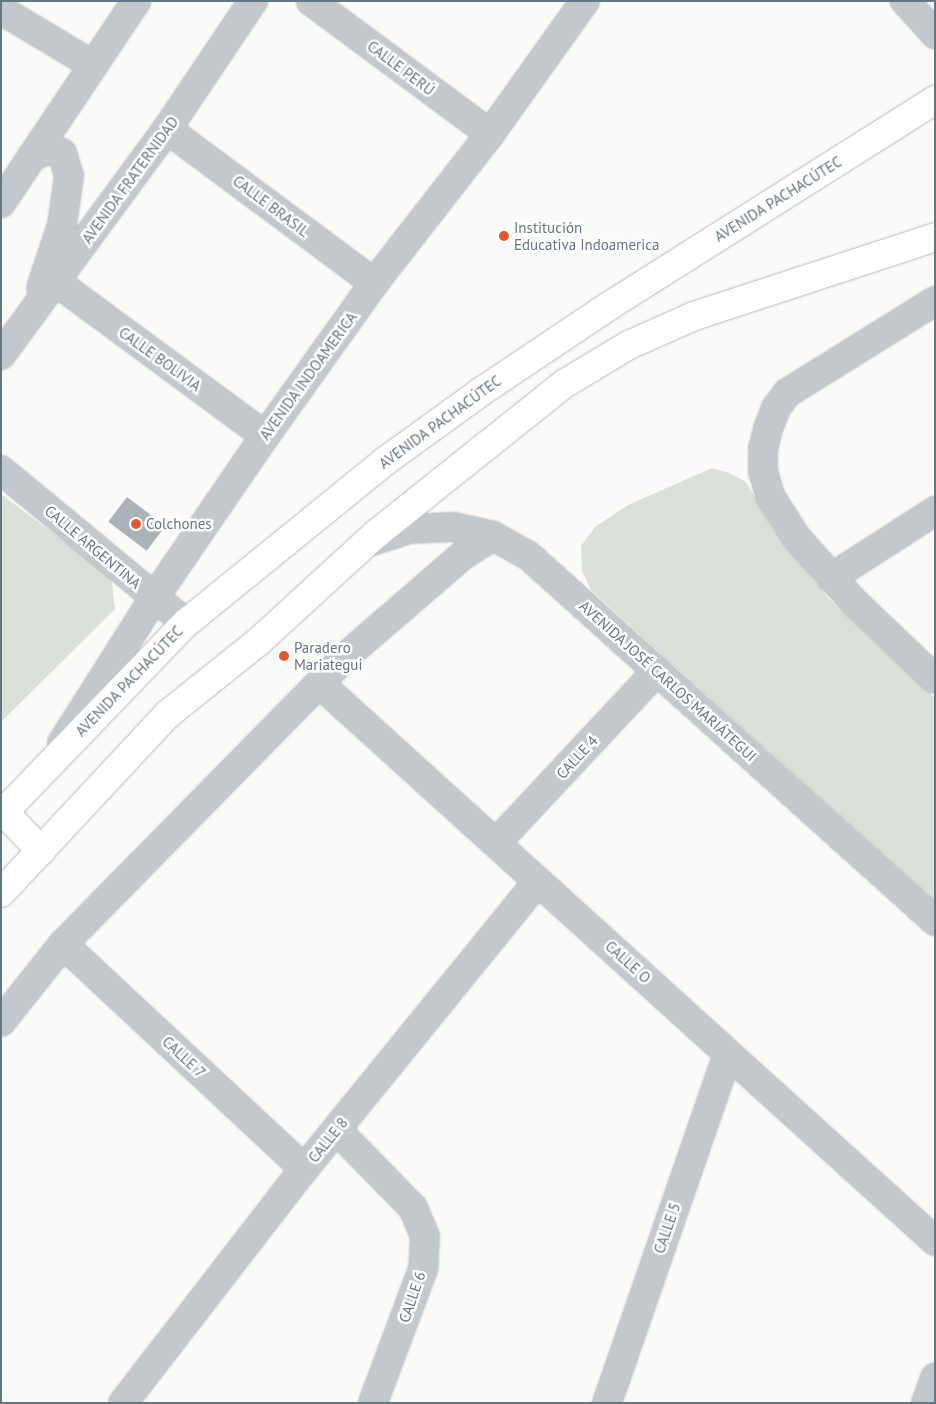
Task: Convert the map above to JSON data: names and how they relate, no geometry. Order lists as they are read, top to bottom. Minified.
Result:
{"streets":{"main road":["AVENIDA PACHACÚTEC"],"street":["CALLE PERÚ","AVENIDA FRATERNIDAD","CALLE BRASIL","CALLE BOLIVIA","AVENIDA INDOAMERICA","CALLE ARGENTINA","AVENIDA JOSÉ CARLOS MARIÁTEGUI","CALLE 4","CALLE O","CALLE 7","CALLE 8","CALLE 5","CALLE 6"]},"crossings":[["CALLE PERÚ","AVENIDA INDOAMERICA"],["AVENIDA FRATERNIDAD","CALLE BRASIL"],["AVENIDA FRATERNIDAD","CALLE BOLIVIA"],["AVENIDA PACHACÚTEC","AVENIDA INDOAMERICA"],["AVENIDA PACHACÚTEC","CALLE ARGENTINA"],["CALLE BRASIL","AVENIDA INDOAMERICA"],["CALLE BOLIVIA","AVENIDA INDOAMERICA"],["AVENIDA INDOAMERICA","CALLE ARGENTINA"],["AVENIDA JOSÉ CARLOS MARIÁTEGUI","CALLE 4"],["CALLE 4","CALLE O"],["CALLE O","CALLE 8"],["CALLE O","CALLE 5"],["CALLE 7","CALLE 8"],["CALLE 8","CALLE 6"]],"places":["Institución Educativa Indoamerica","Colchones","Paradero Mariategui"]}
